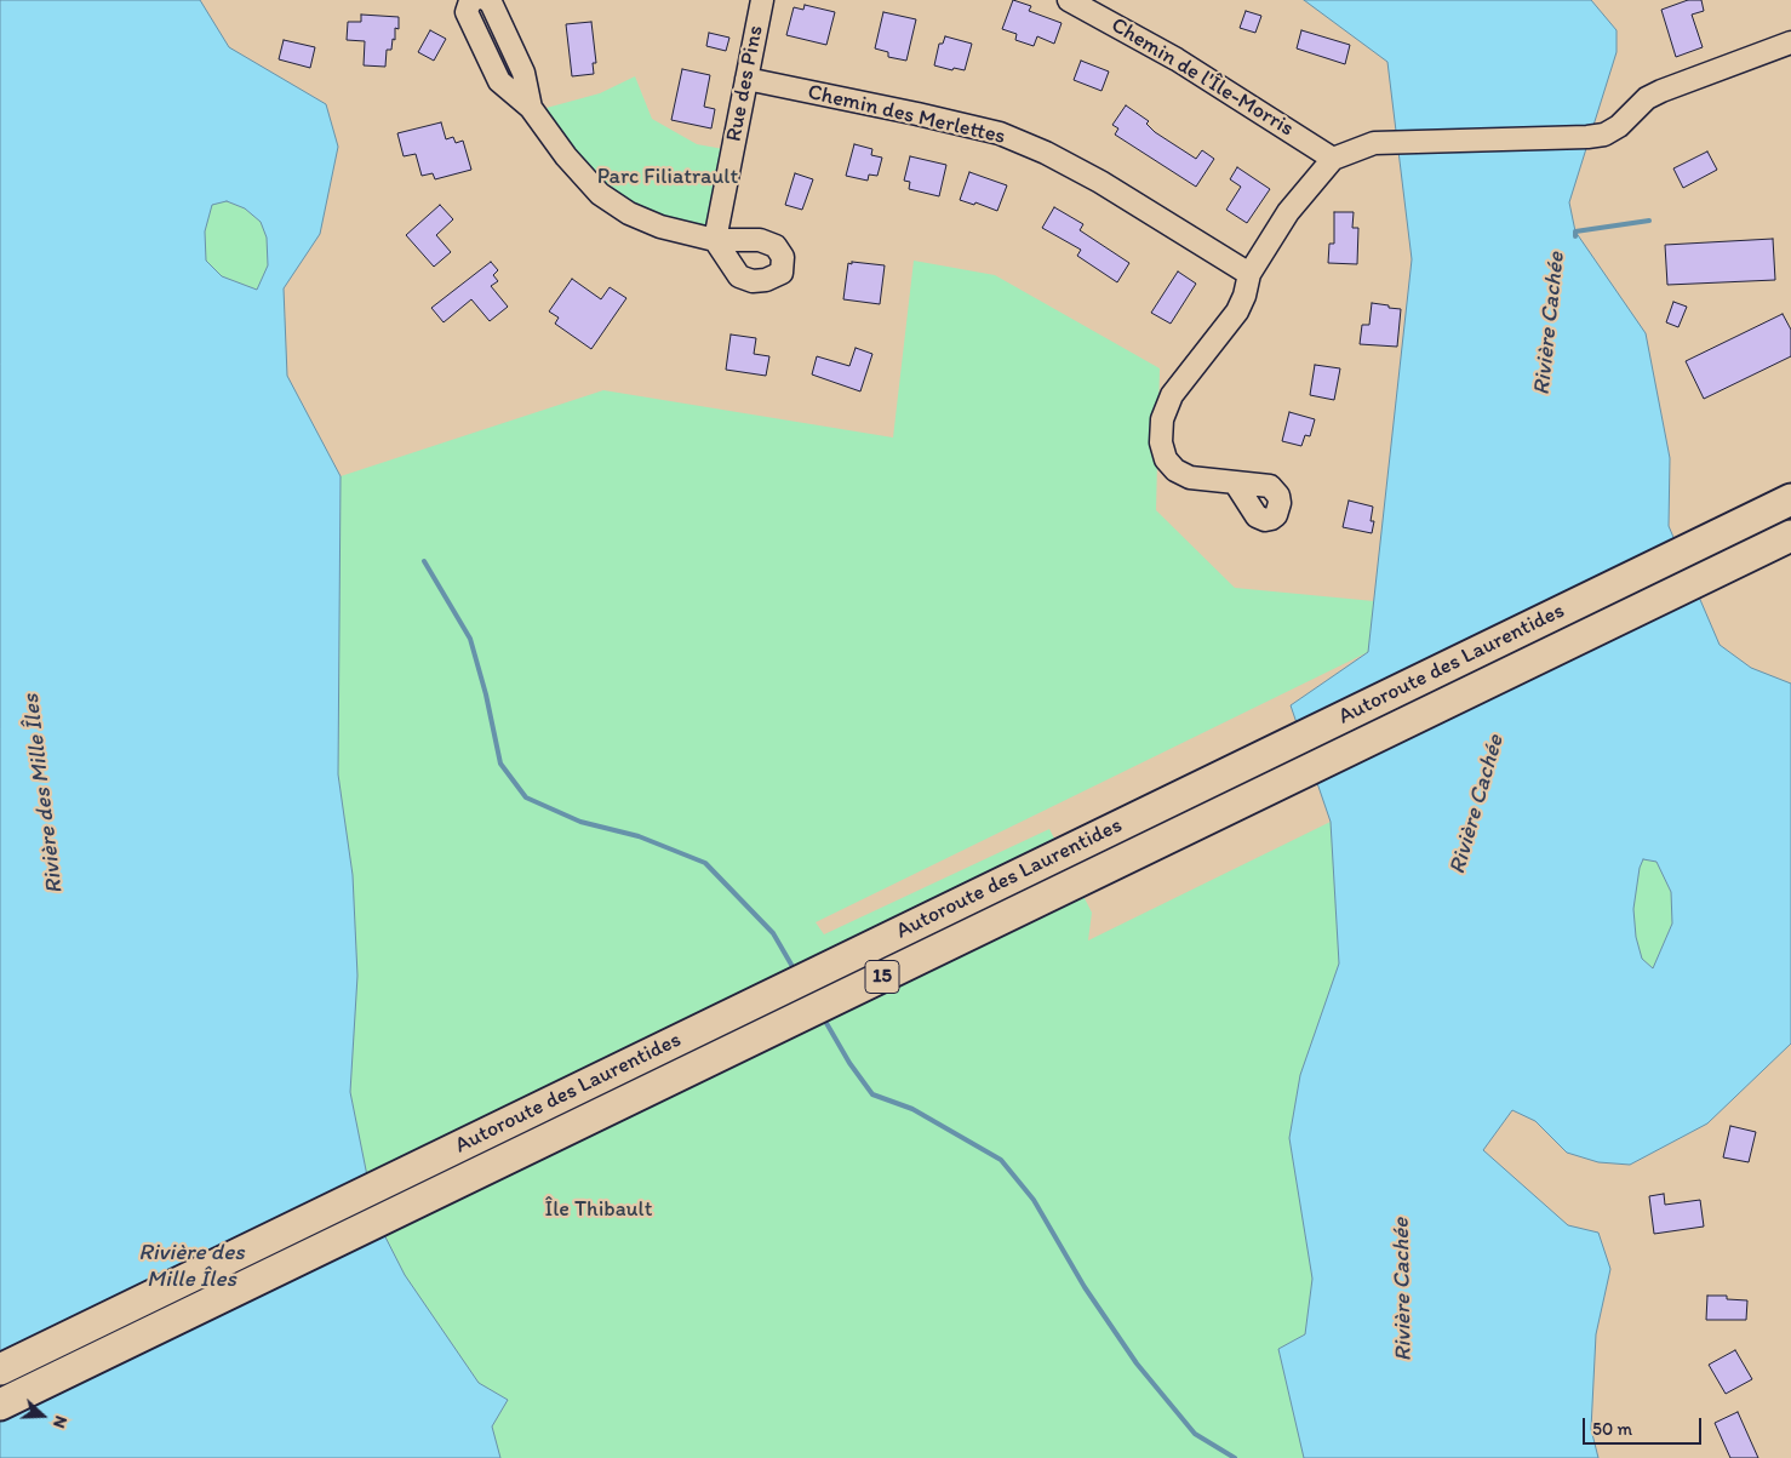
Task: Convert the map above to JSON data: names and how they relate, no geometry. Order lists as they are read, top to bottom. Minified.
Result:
{"streets":{"highway":["Autoroute des Laurentides","15"],"street":["Chemin de l'Île-Morris","Rue des Pins","Chemin des Merlettes"]},"crossings":[["Rue des Pins","Chemin des Merlettes"]],"water":["Rivière Cachée","Rivière des Mille Îles"],"parks":["Parc Filiatrault","Île Thibault"],"scale_bar":"50 m","north":"right"}
